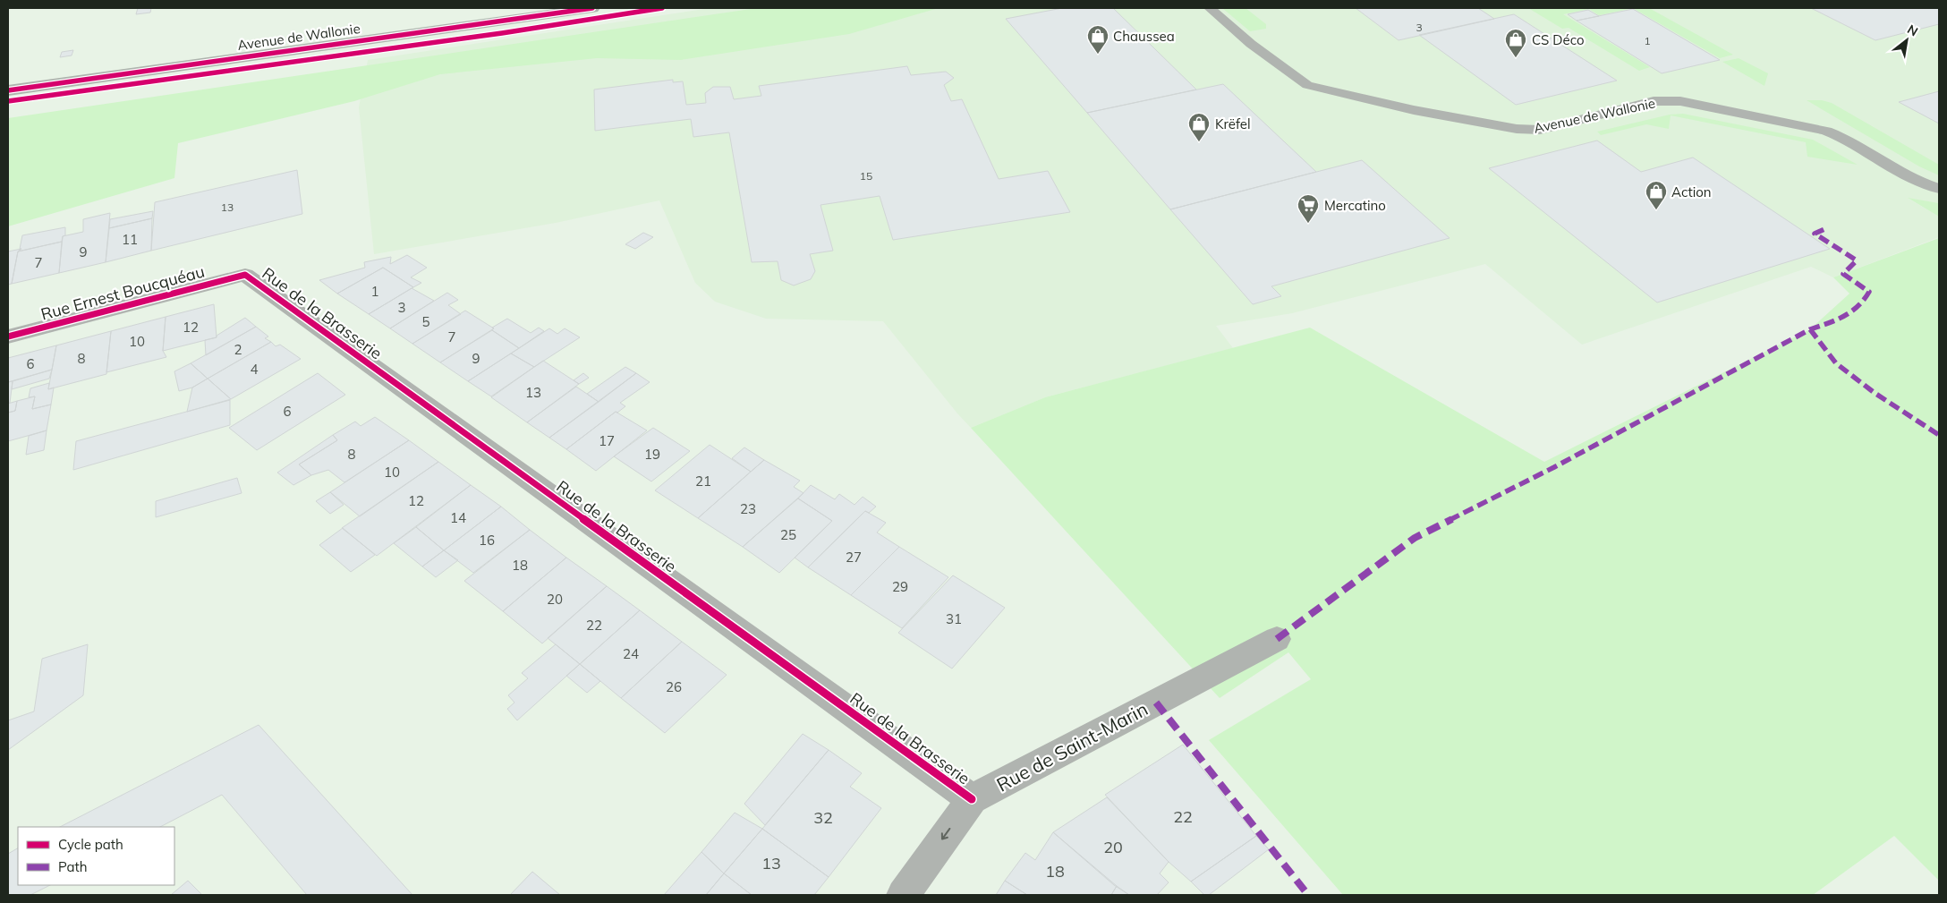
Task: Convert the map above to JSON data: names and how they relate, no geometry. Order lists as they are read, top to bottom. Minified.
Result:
{"streets":{"street":["Avenue de Wallonie","Rue Ernest Boucquéau","Rue de la Brasserie","Rue de Saint-Marin"]},"crossings":[["Rue Ernest Boucquéau","Rue de la Brasserie"],["Rue de la Brasserie","Rue de Saint-Marin"]],"places":{"shop":["Chaussea","CS Déco","Krëfel","Action"],"supermarket":["Mercatino"]},"house_numbers":["3","1","15","13","11","9","7","1","3","5","12","7","10","2","8","9","6","4","13","6","17","8","19","10","21","12","23","14","25","16","27","18","29","20","31","22","24","26","22","32","20","13","18"],"legend":["Cycle path","Path"],"north":"top right"}
